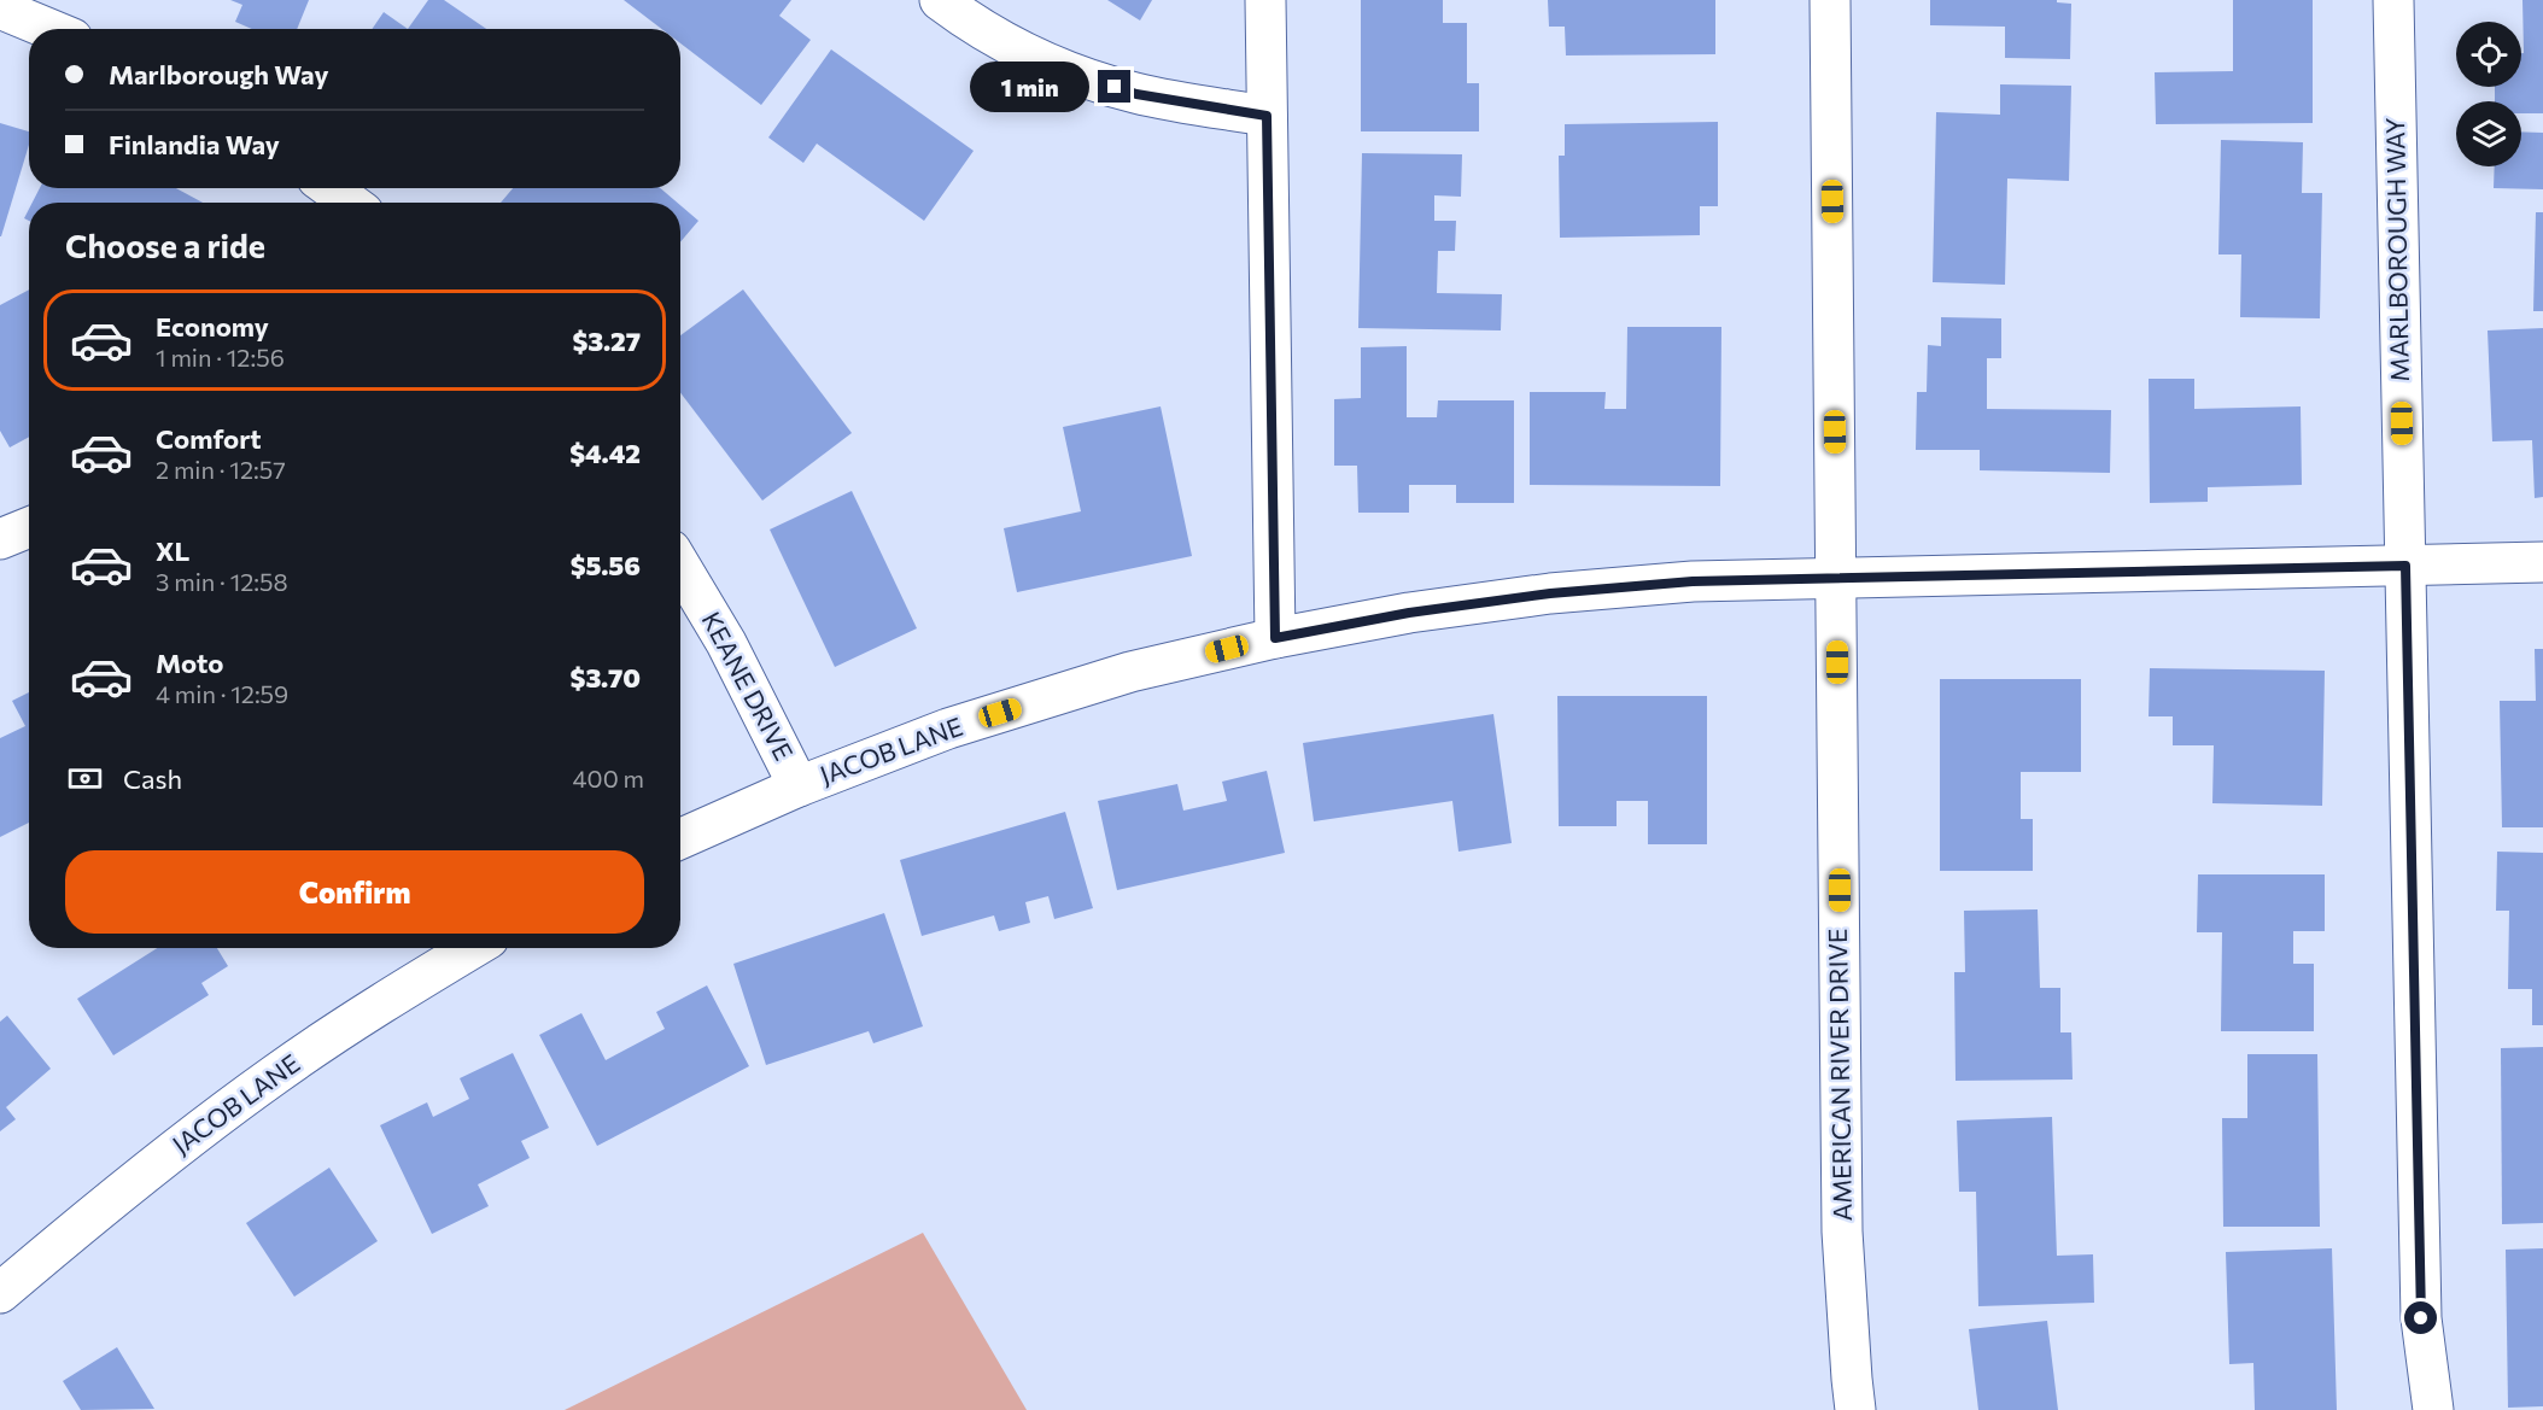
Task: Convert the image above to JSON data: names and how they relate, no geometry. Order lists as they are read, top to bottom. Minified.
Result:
{"streets":{"street":["MARLBOROUGH WAY","KEANE DRIVE","JACOB LANE","AMERICAN RIVER DRIVE"]},"crossings":[["MARLBOROUGH WAY","JACOB LANE"],["KEANE DRIVE","JACOB LANE"],["JACOB LANE","AMERICAN RIVER DRIVE"]],"page":{"banner":["Marlborough Way","Finlandia Way"],"bubble":"1 min","heading":"Choose a ride","list":[{"name":"Economy","note":"1 min · 12:56","value":"$3.27"},{"name":"Comfort","note":"2 min · 12:57","value":"$4.42"},{"name":"XL","note":"3 min · 12:58","value":"$5.56"},{"name":"Moto","note":"4 min · 12:59","value":"$3.70"}],"pay":["Cash","400 m"],"buttons":"Confirm"}}
